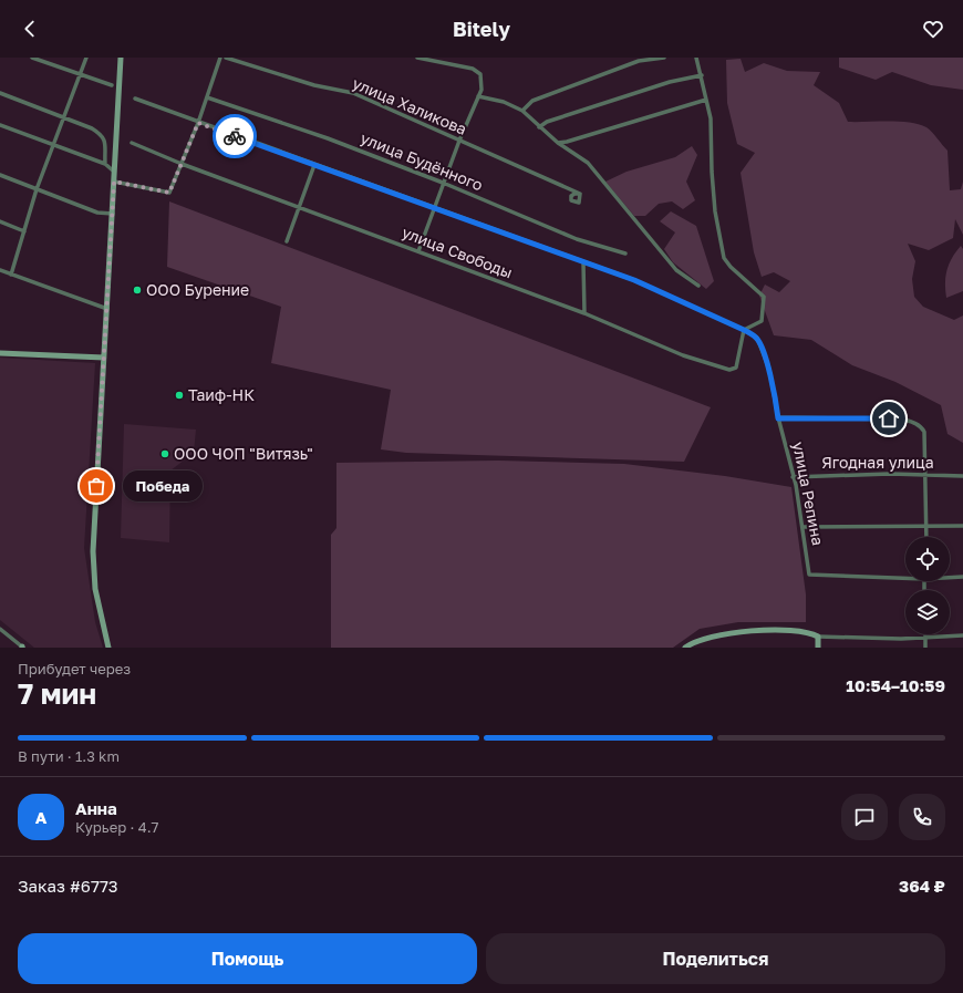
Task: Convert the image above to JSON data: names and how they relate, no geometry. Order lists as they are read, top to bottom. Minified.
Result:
{"streets":{"street":["улица Халикова","улица Будённого","улица Свободы","Ягодная улица","улица Репина"]},"crossings":[["улица Свободы","улица Репина"],["Ягодная улица","улица Репина"]],"places":["ООО Бурение","Таиф-НК","ООО ЧОП \"Витязь\"","Победа"],"page":{"header":"Bitely","bubble":"Победа","heading":["7 мин","Прибудет через","10:54–10:59"],"panel":["Анна","Курьер · 4.7","Заказ #6773","364 ₽"],"bar":"В пути · 1.3 km","round":"А","buttons":["Помощь","Поделиться"]}}
